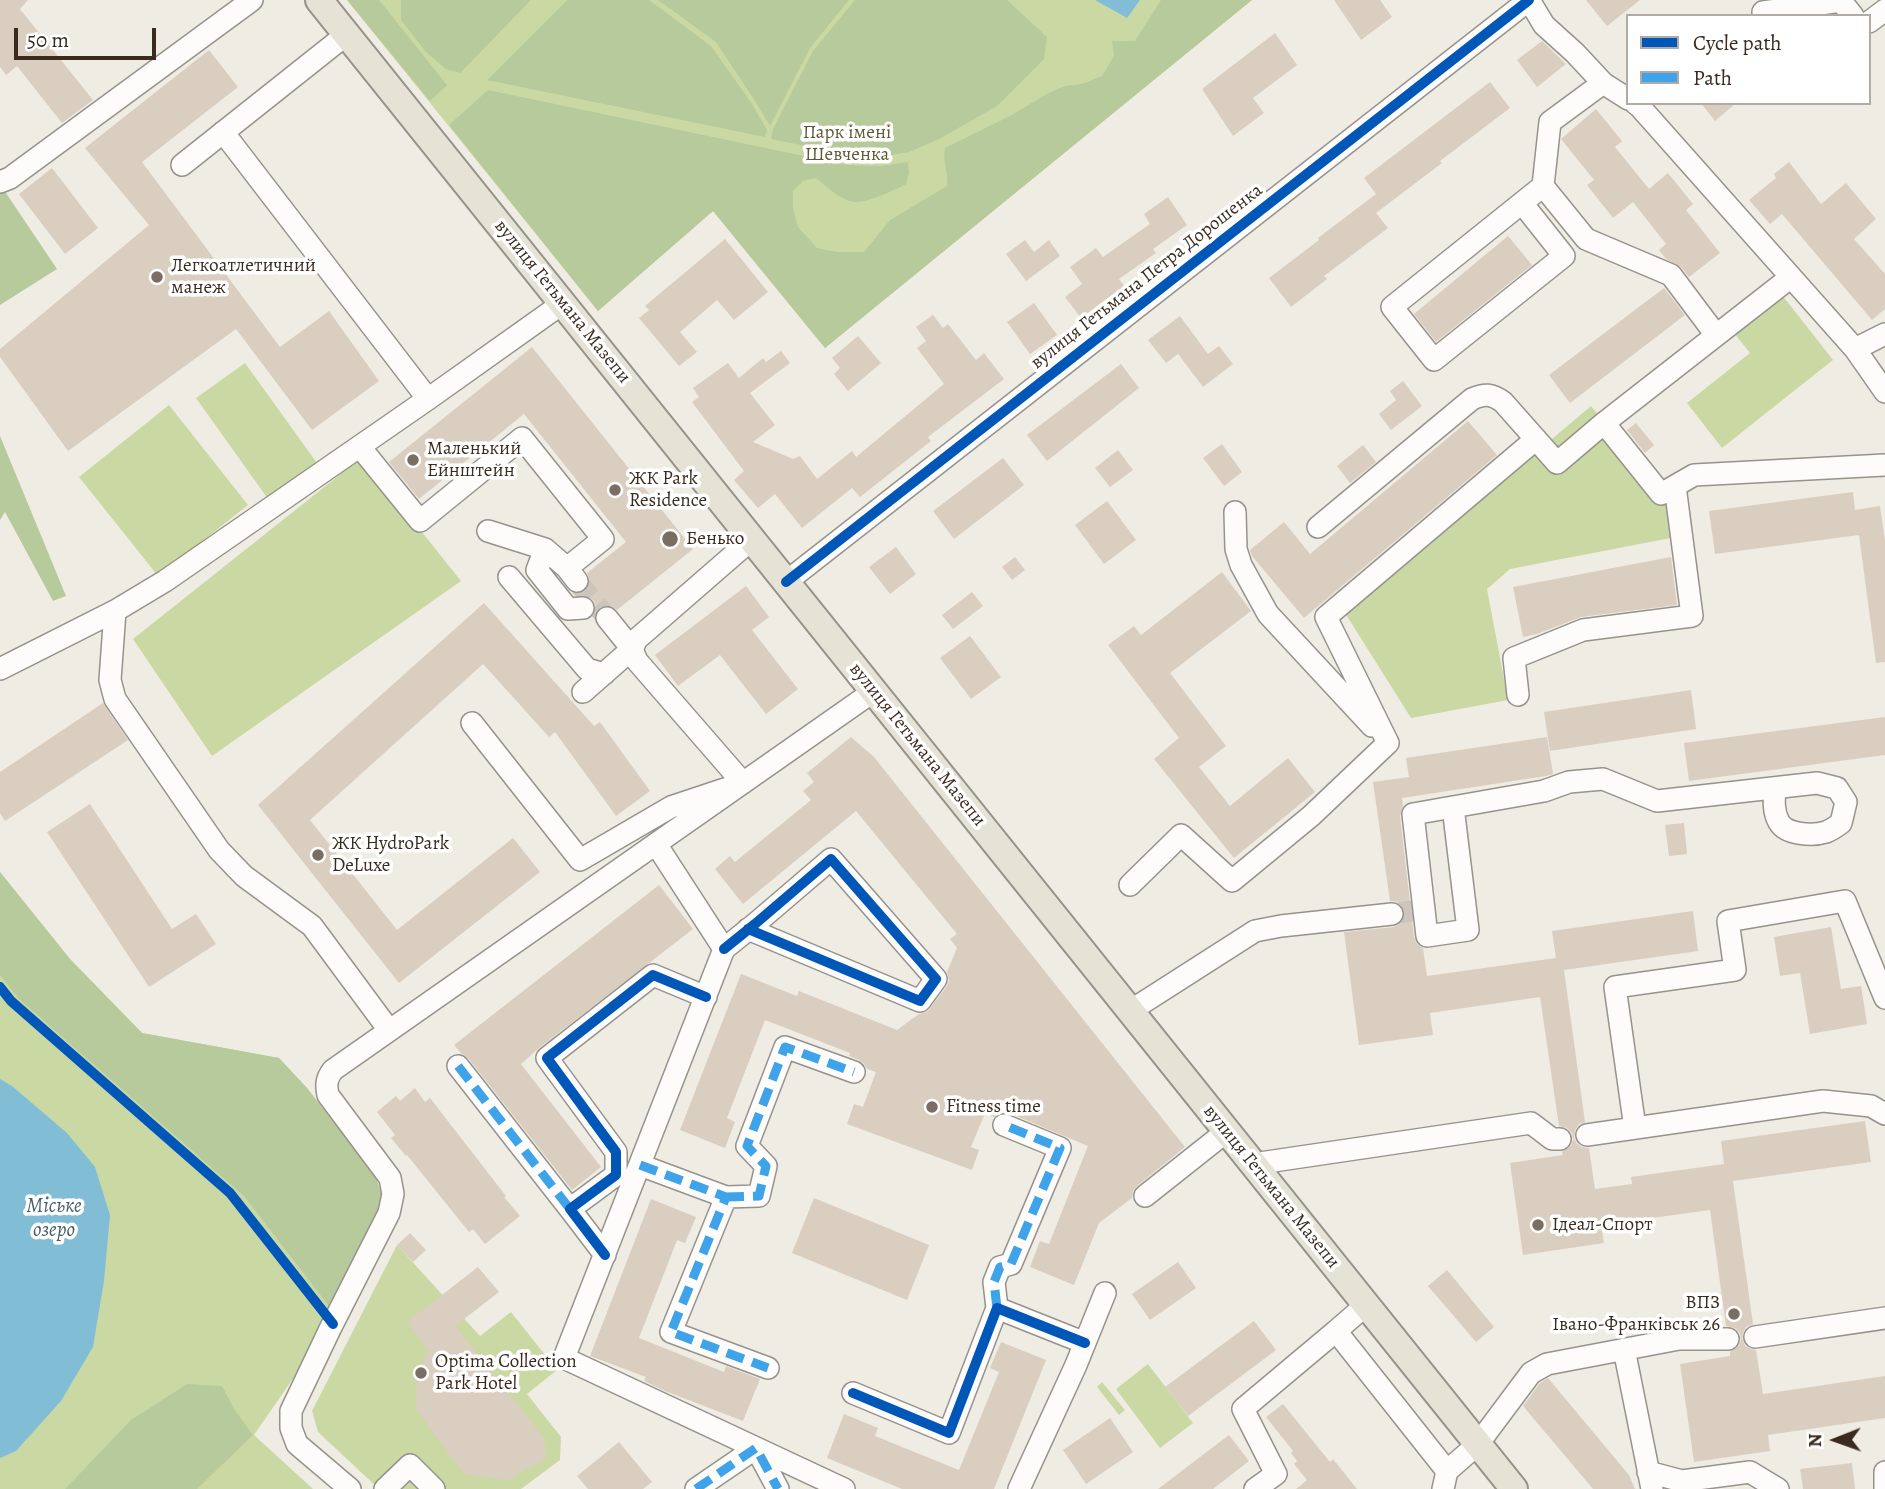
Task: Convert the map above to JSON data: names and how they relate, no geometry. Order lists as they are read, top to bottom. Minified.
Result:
{"streets":{"main road":["вулиця Гетьмана Мазепи"],"street":["вулиця Гетьмана Петра Дорошенка"]},"crossings":[["вулиця Гетьмана Петра Дорошенка","вулиця Гетьмана Мазепи"]],"water":["Міське озеро"],"parks":["Парк імені Шевченка"],"places":["Легкоатлетичний манеж","Маленький Ейнштейн","ЖК Park Residence","Бенько","ЖК HydroPark DeLuxe","Fitness time","Ідеал-Спорт","ВПЗ Івано-Франківськ 26","Optima Collection Park Hotel"],"legend":["Cycle path","Path"],"scale_bar":"50 m","north":"left"}
